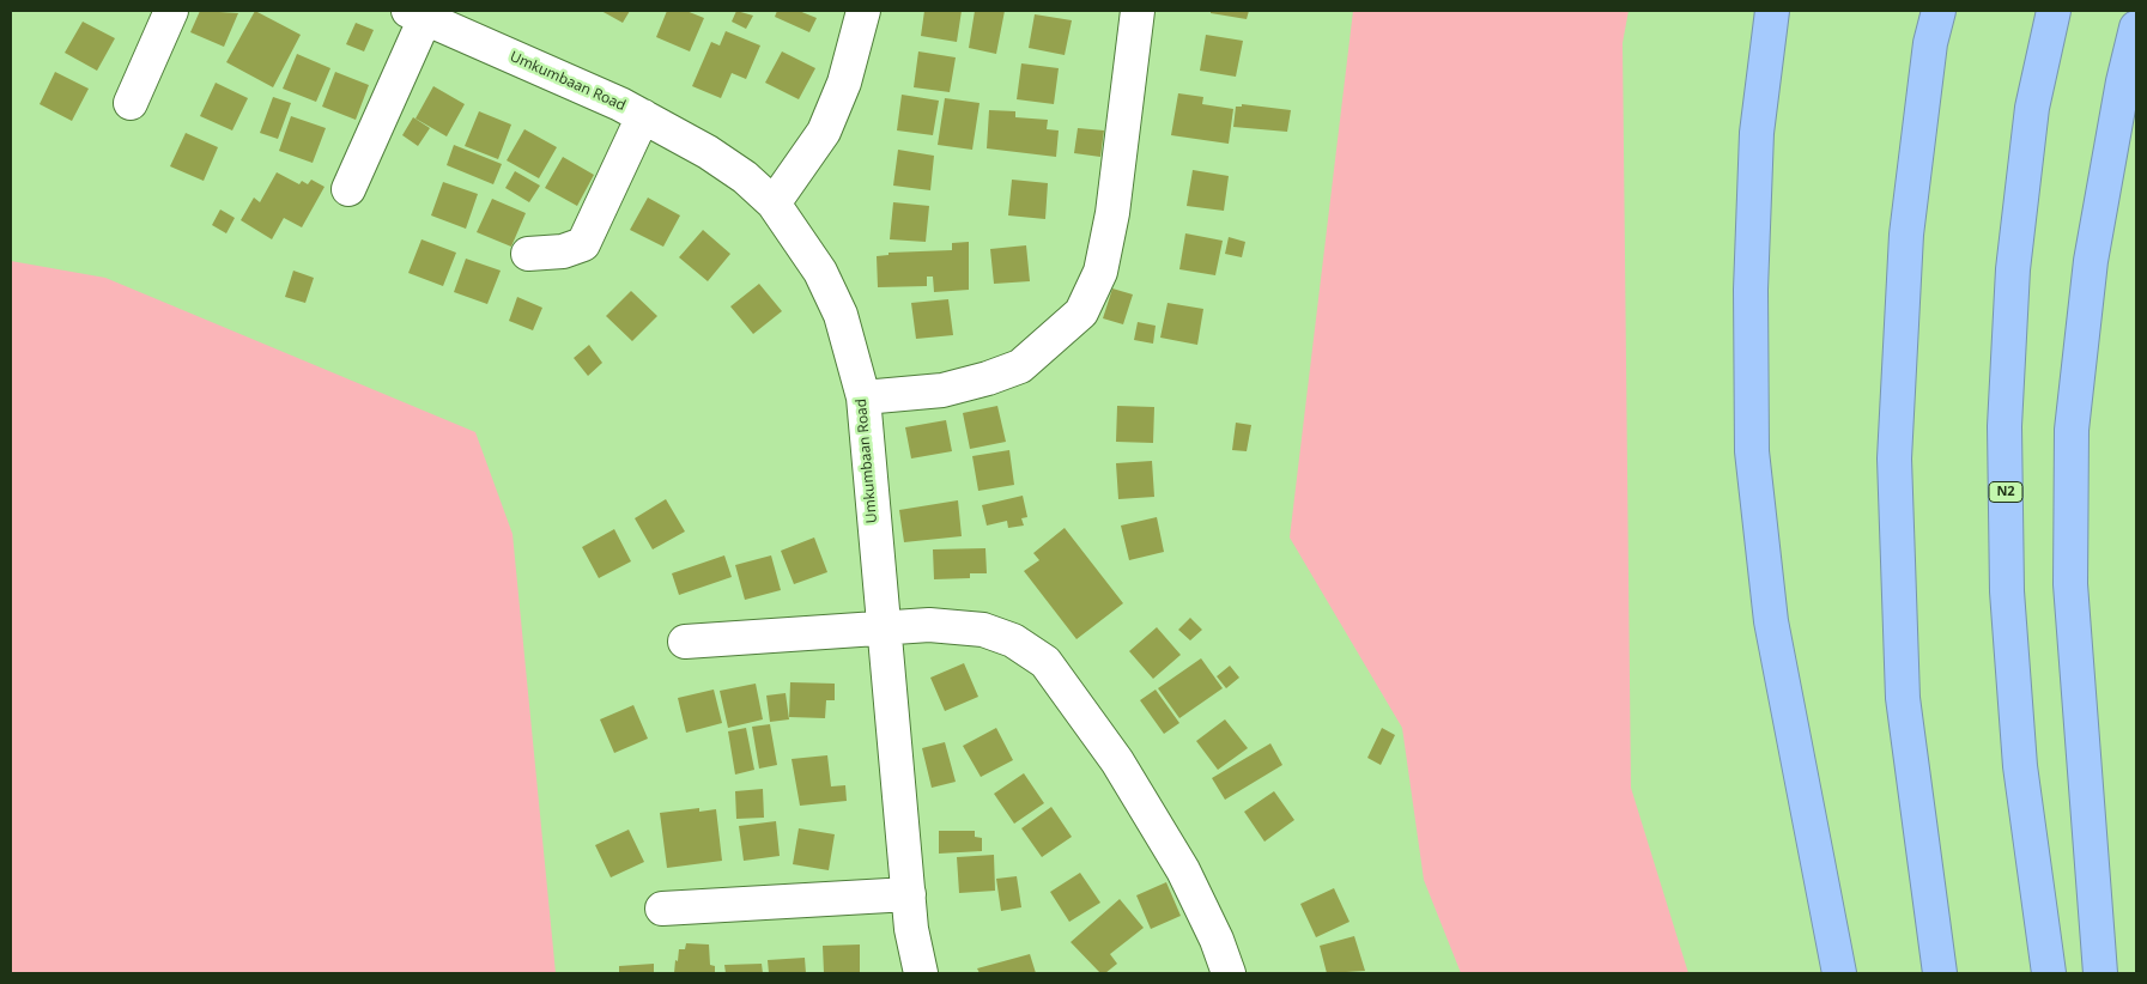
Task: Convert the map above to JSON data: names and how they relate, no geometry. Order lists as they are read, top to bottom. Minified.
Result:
{"streets":{"highway":["N2"],"street":["Umkumbaan Road"]}}
